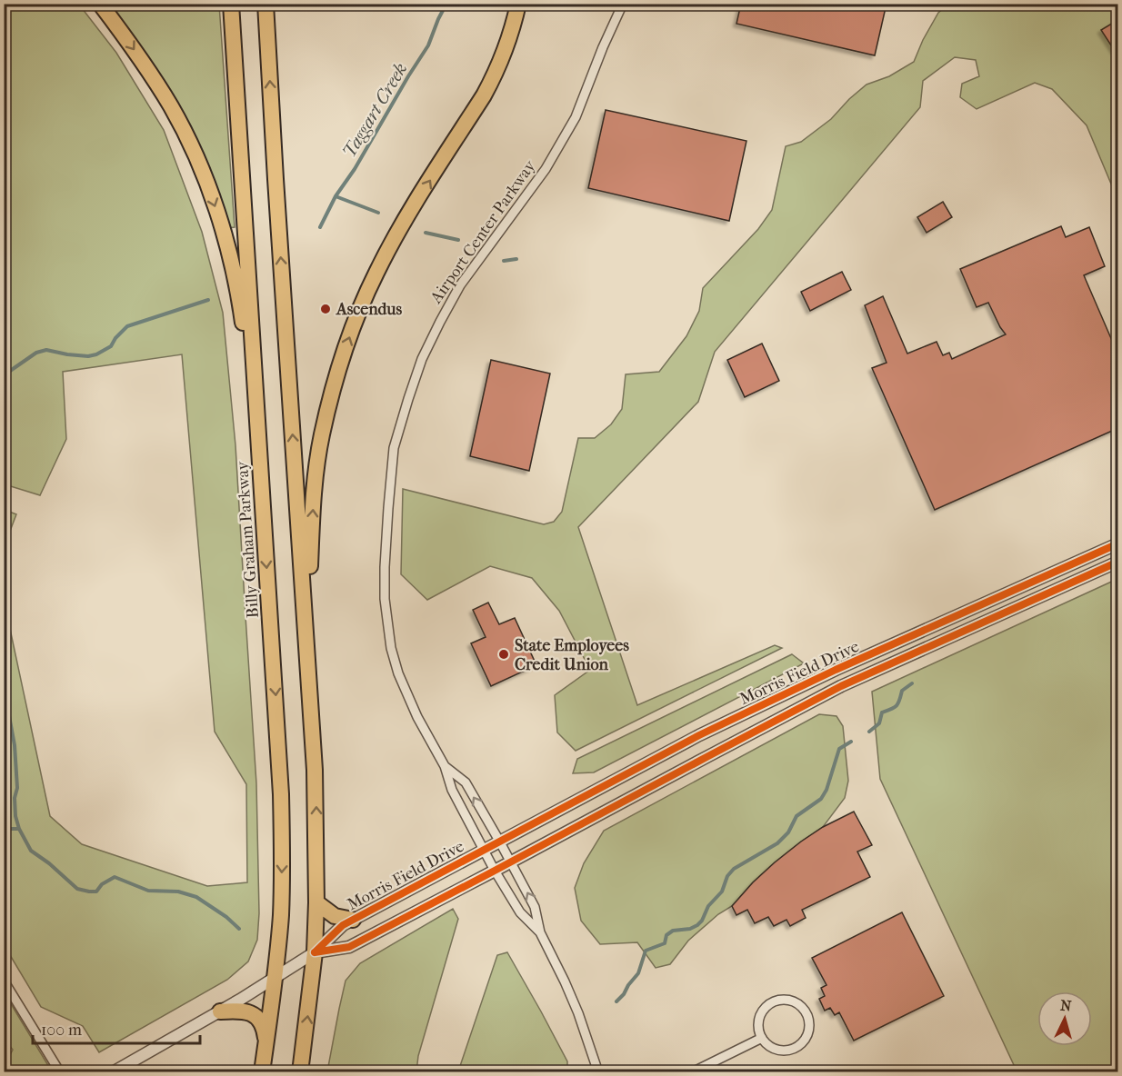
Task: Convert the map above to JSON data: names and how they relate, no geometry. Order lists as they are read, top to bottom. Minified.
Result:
{"streets":{"highway":["Billy Graham Parkway"],"street":["Airport Center Parkway","Morris Field Drive"]},"crossings":[["Airport Center Parkway","Morris Field Drive"],["Billy Graham Parkway","Morris Field Drive"]],"water":["Taggart Creek"],"places":["Ascendus","State Employees Credit Union"],"scale_bar":"100 m","north":"top"}
